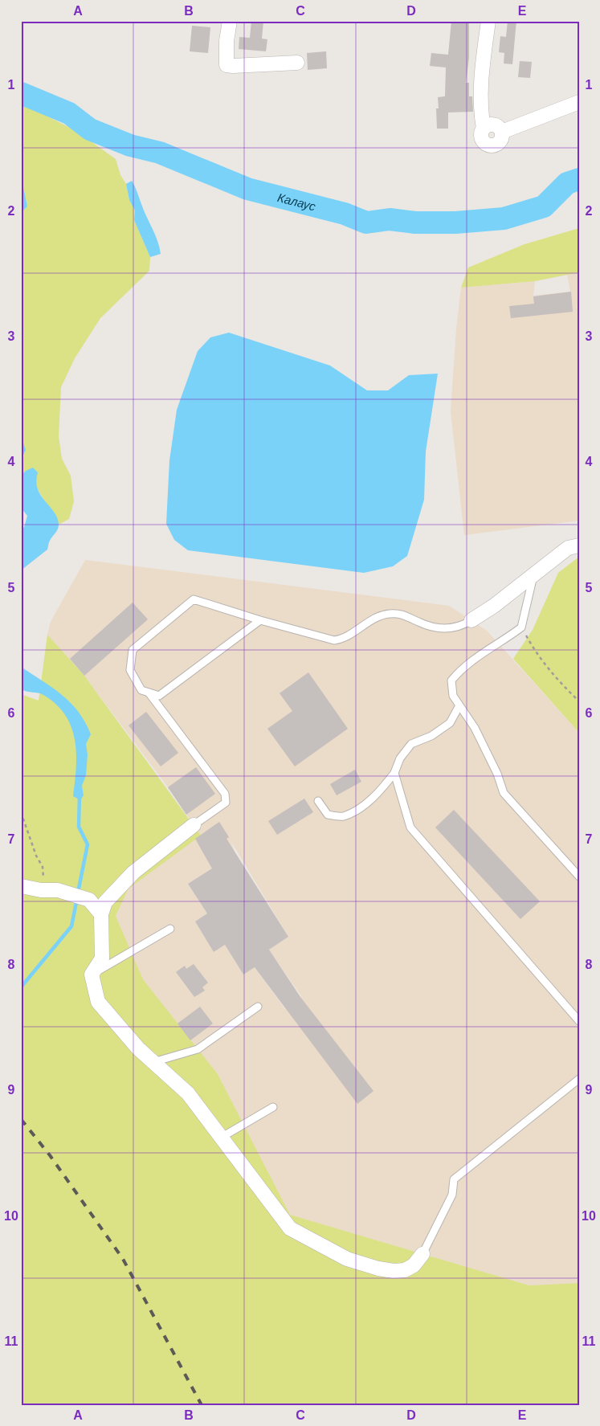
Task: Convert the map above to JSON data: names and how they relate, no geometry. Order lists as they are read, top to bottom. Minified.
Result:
{"water":["Калаус"],"grid":{"columns":["A","B","C","D","E"],"rows":["1","2","3","4","5","6","7","8","9","10","11"]}}
